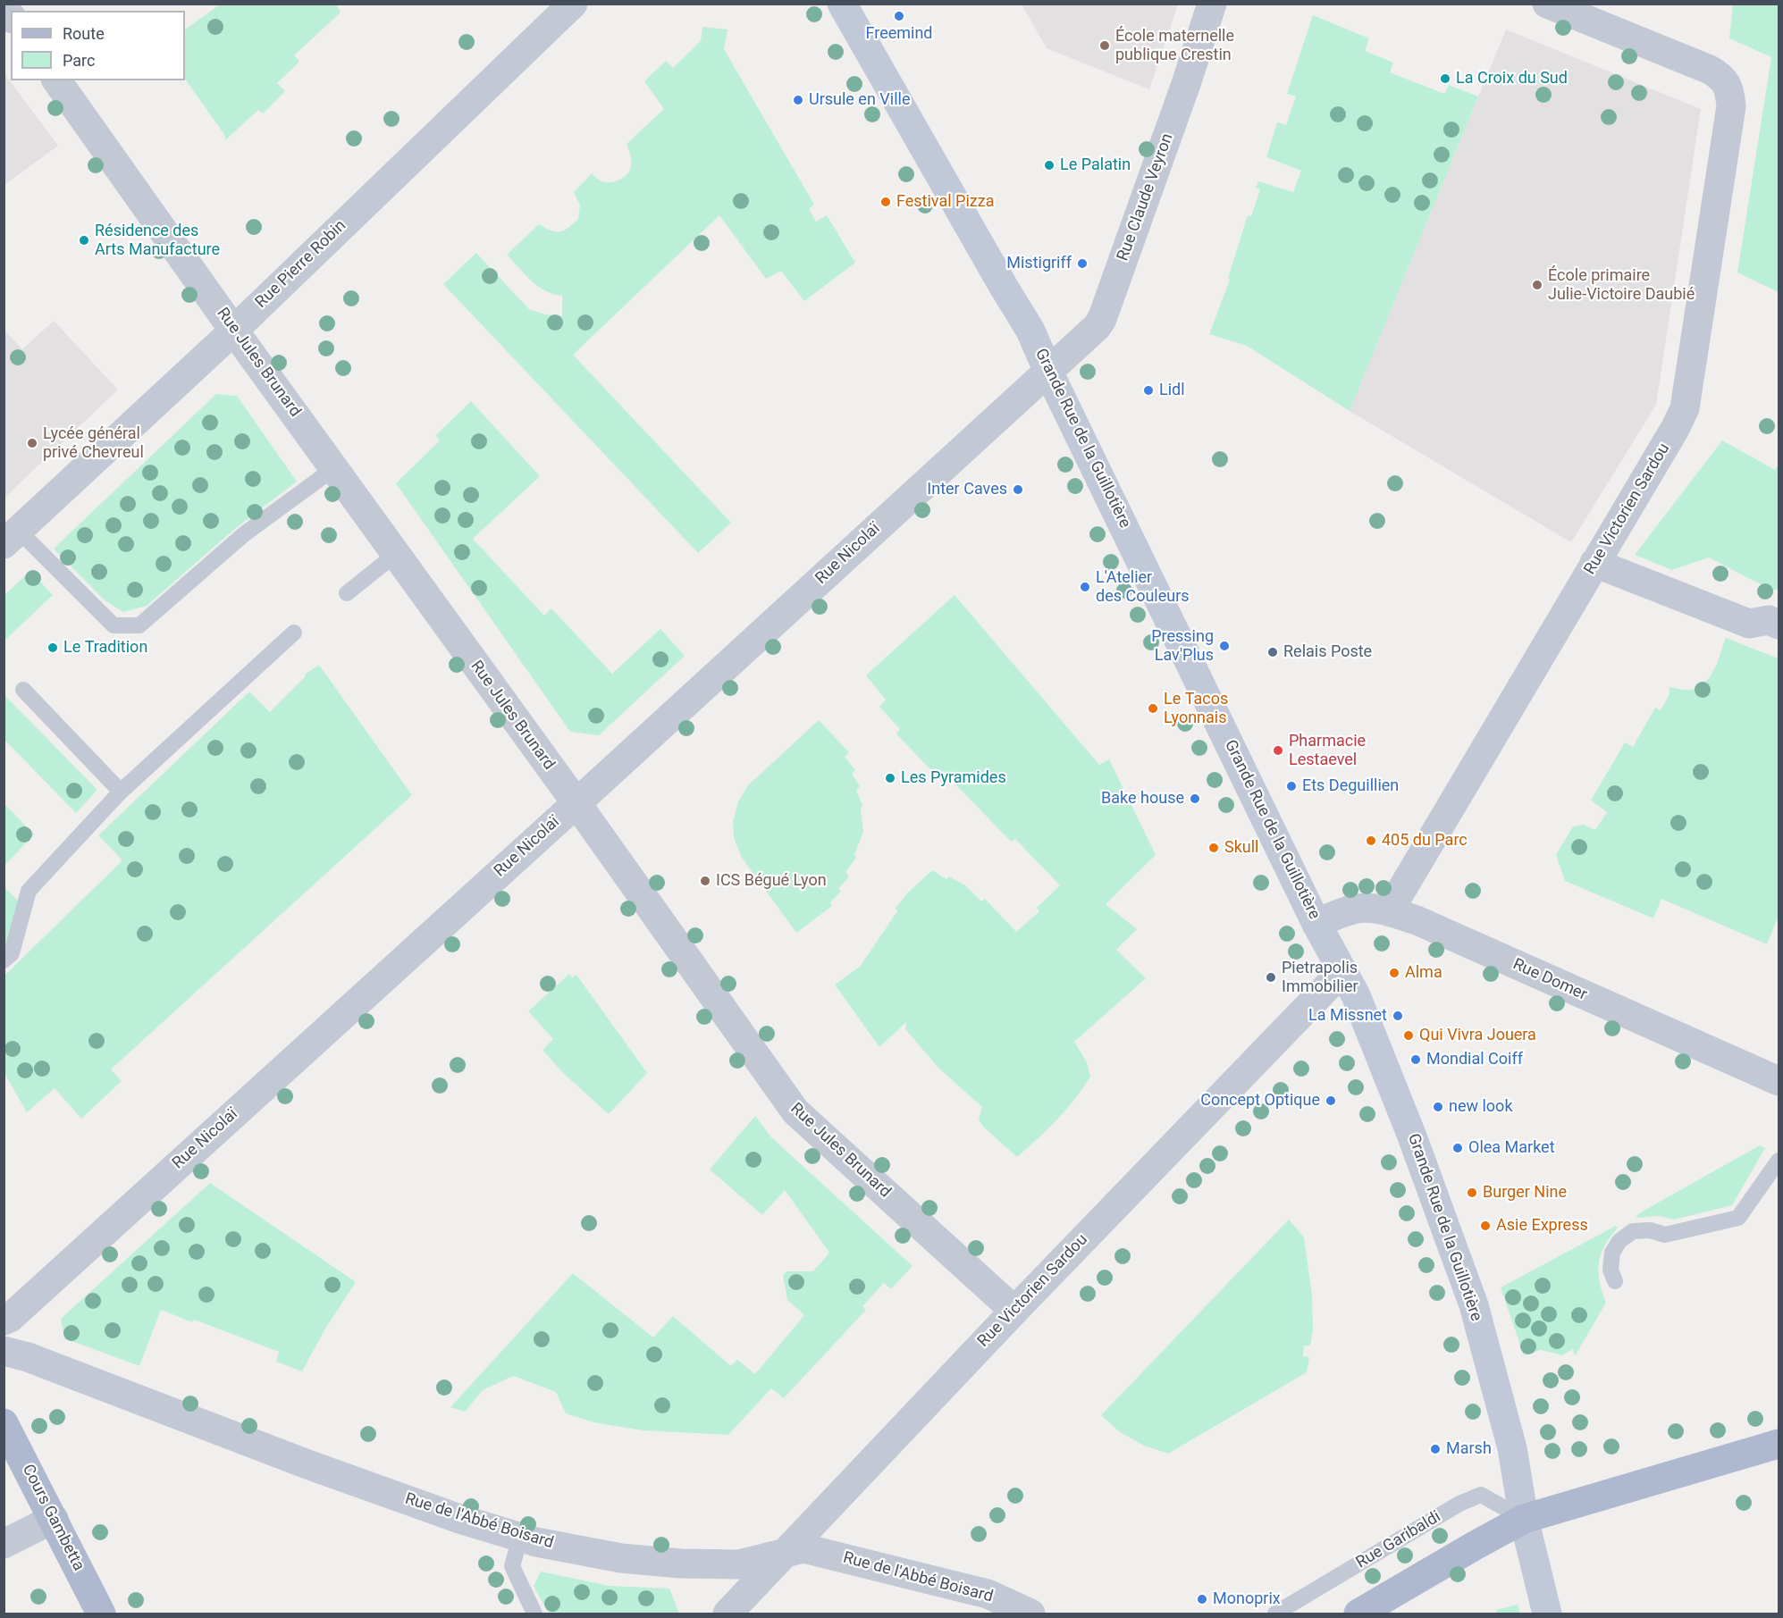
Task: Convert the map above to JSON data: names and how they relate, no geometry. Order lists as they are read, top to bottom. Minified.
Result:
{"streets":{"main road":["Grande Rue de la Guillotière","Cours Gambetta"],"street":["Rue Claude Veyron","Rue Pierre Robin","Rue Jules Brunard","Rue Victorien Sardou","Rue Nicolaï","Rue Domer","Rue de l'Abbé Boisard"],"lane":["Rue Garibaldi"]},"crossings":[["Rue Claude Veyron","Grande Rue de la Guillotière"],["Rue Claude Veyron","Rue Nicolaï"],["Rue Pierre Robin","Rue Jules Brunard"],["Rue Jules Brunard","Rue Victorien Sardou"],["Rue Jules Brunard","Rue Nicolaï"],["Grande Rue de la Guillotière","Rue Victorien Sardou"],["Grande Rue de la Guillotière","Rue Nicolaï"],["Grande Rue de la Guillotière","Rue Domer"],["Grande Rue de la Guillotière","Rue Garibaldi"],["Rue Victorien Sardou","Rue Domer"],["Rue Victorien Sardou","Rue de l'Abbé Boisard"]],"places":["Freemind","École maternelle publique Crestin","La Croix du Sud","Ursule en Ville","Le Palatin","Festival Pizza","Résidence des Arts Manufacture","Mistigriff","École primaire Julie-Victoire Daubié","Lidl","Lycée général privé Chevreul","Inter Caves","L'Atelier des Couleurs","Pressing Lav'Plus","Le Tradition","Relais Poste","Le Tacos Lyonnais","Pharmacie Lestaevel","Les Pyramides","Ets Deguillien","Bake house","405 du Parc","Skull","ICS Bégué Lyon","Alma","Pietrapolis Immobilier","La Missnet","Qui Vivra Jouera","Mondial Coiff","Concept Optique","new look","Olea Market","Burger Nine","Asie Express","Marsh","Monoprix"],"legend":["Route","Parc"]}
